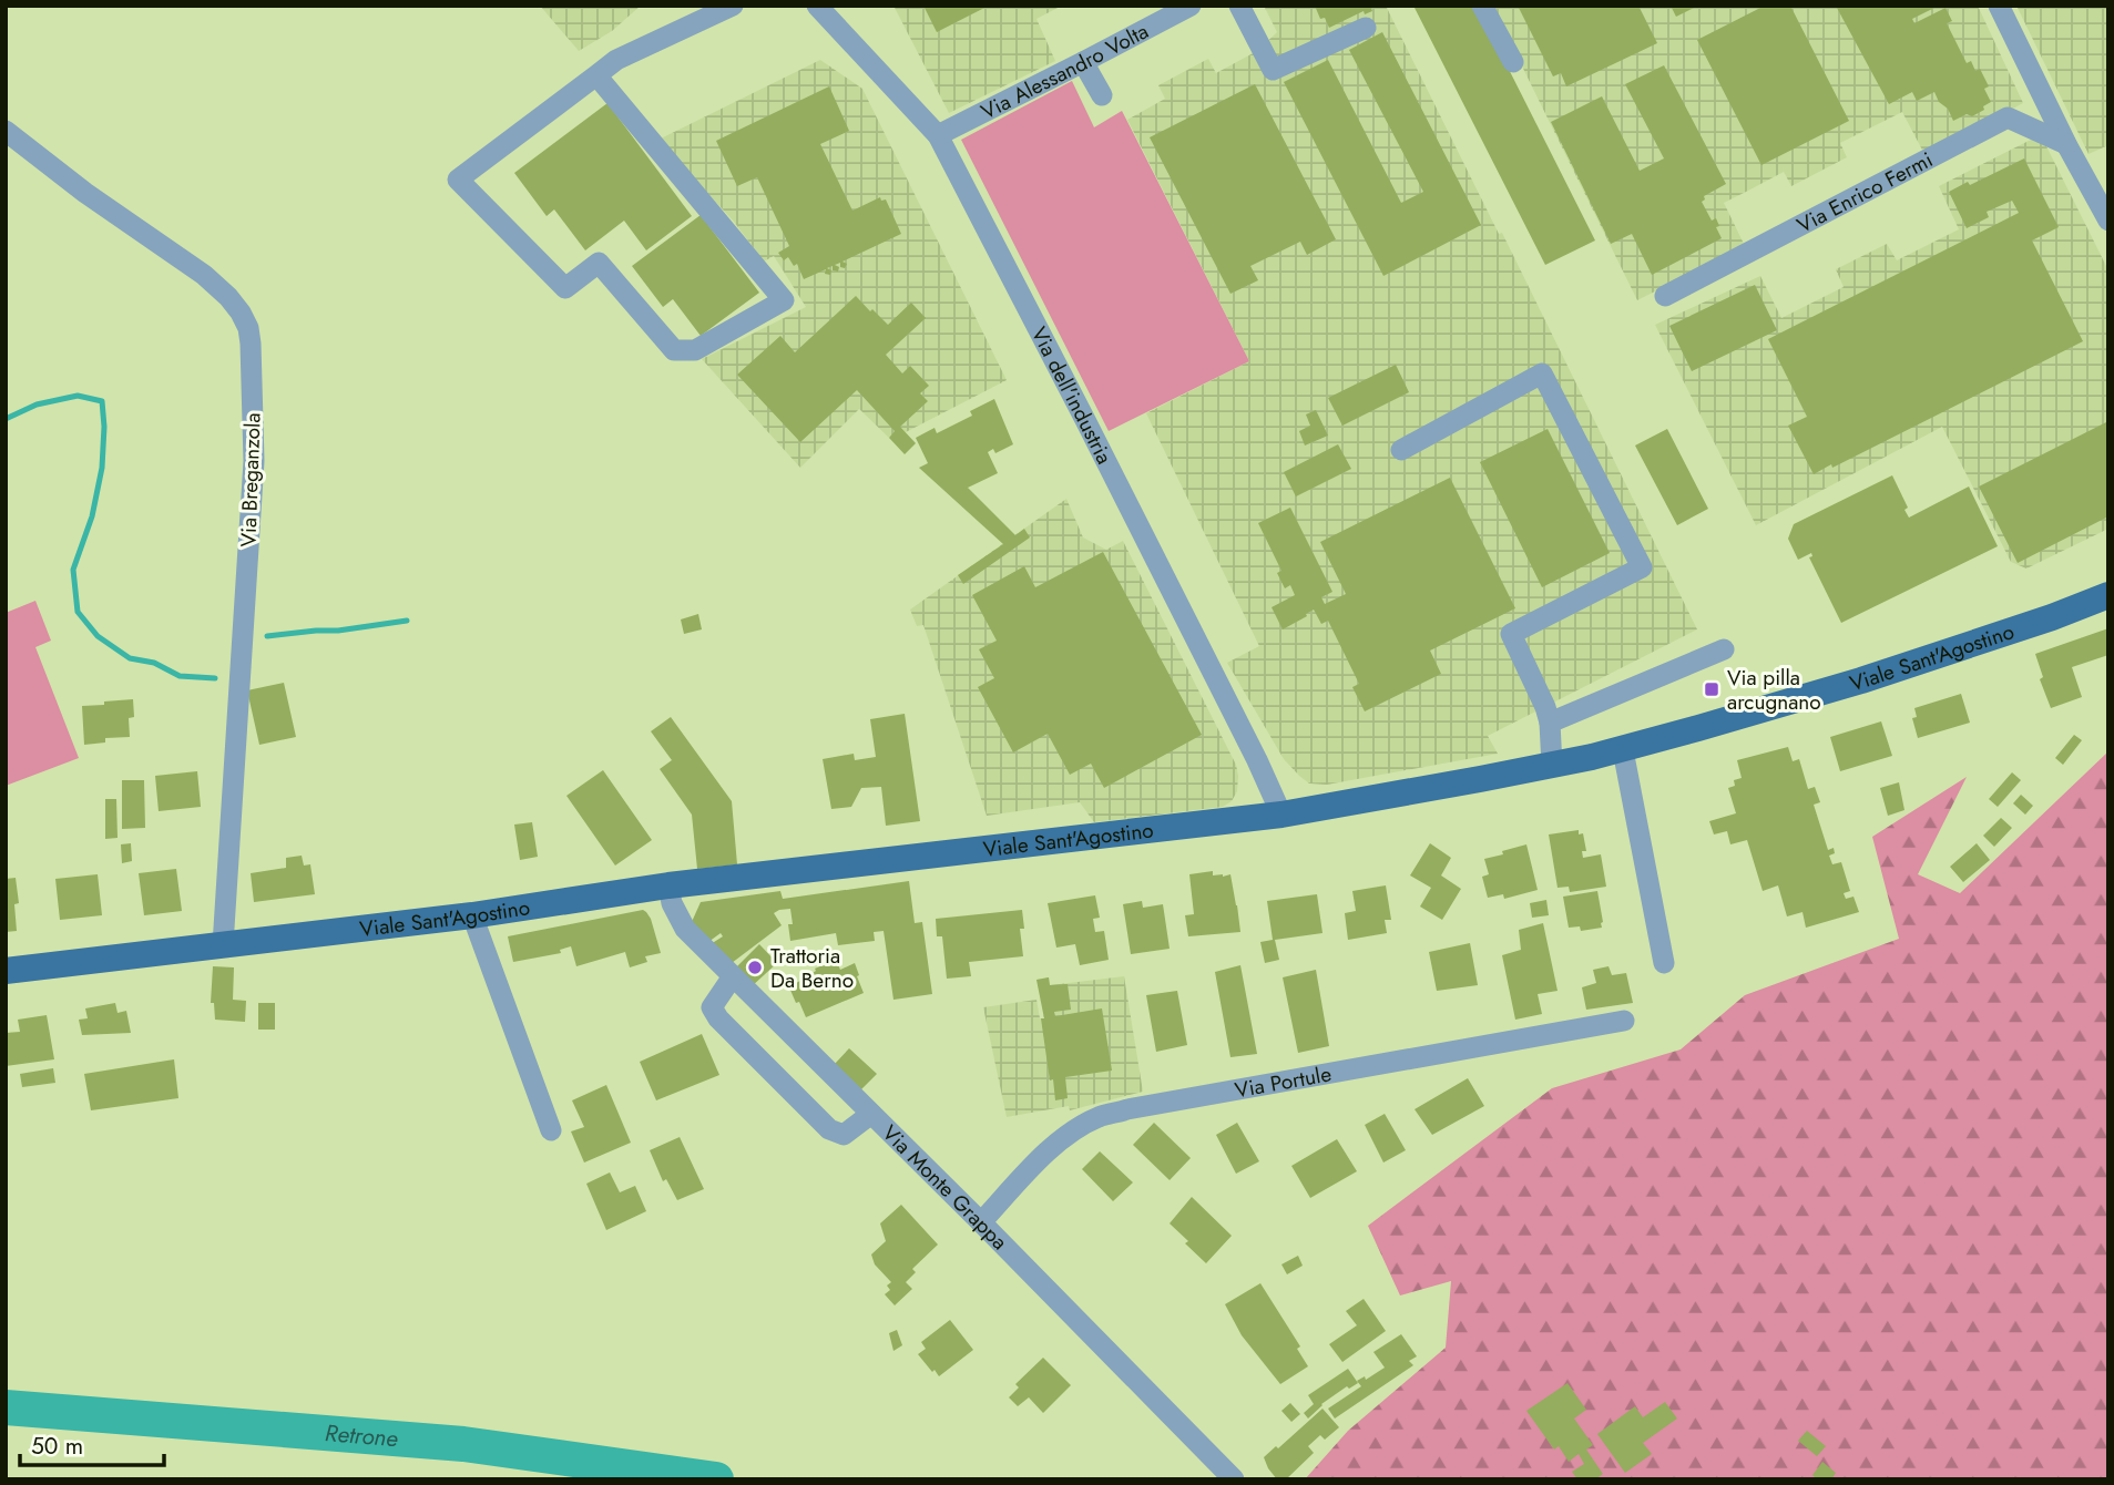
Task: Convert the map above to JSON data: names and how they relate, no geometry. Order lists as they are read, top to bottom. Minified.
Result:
{"streets":{"main road":["Viale Sant'Agostino"],"street":["Via Alessandro Volta","Via Enrico Fermi","Via dell'industria","Via Breganzola","Via Portule","Via Monte Grappa"]},"crossings":[["Via Alessandro Volta","Via dell'industria"],["Via dell'industria","Viale Sant'Agostino"],["Via Breganzola","Viale Sant'Agostino"],["Viale Sant'Agostino","Via Monte Grappa"],["Via Portule","Via Monte Grappa"]],"water":["Retrone"],"places":{"transit":["Via pilla arcugnano"],"other":["Trattoria Da Berno"]},"scale_bar":"50 m"}
